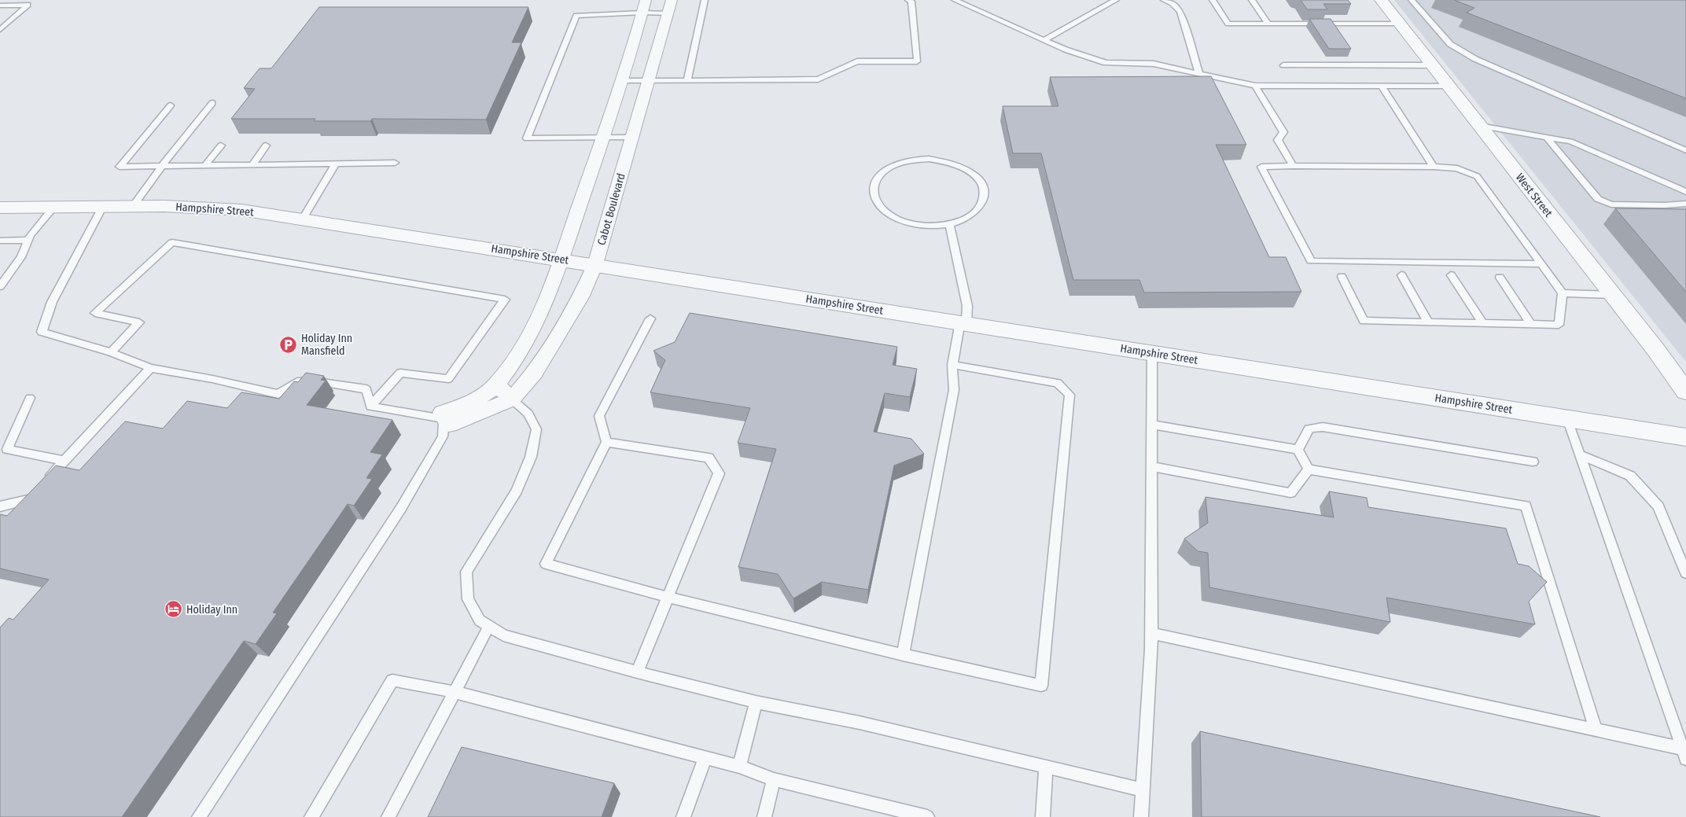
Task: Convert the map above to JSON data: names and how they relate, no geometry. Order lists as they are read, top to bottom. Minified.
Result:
{"streets":{"street":["West Street","Hampshire Street","Cabot Boulevard"]},"crossings":[["Hampshire Street","Cabot Boulevard"]],"places":{"parking":["Holiday Inn Mansfield"],"hotel":["Holiday Inn"]}}
